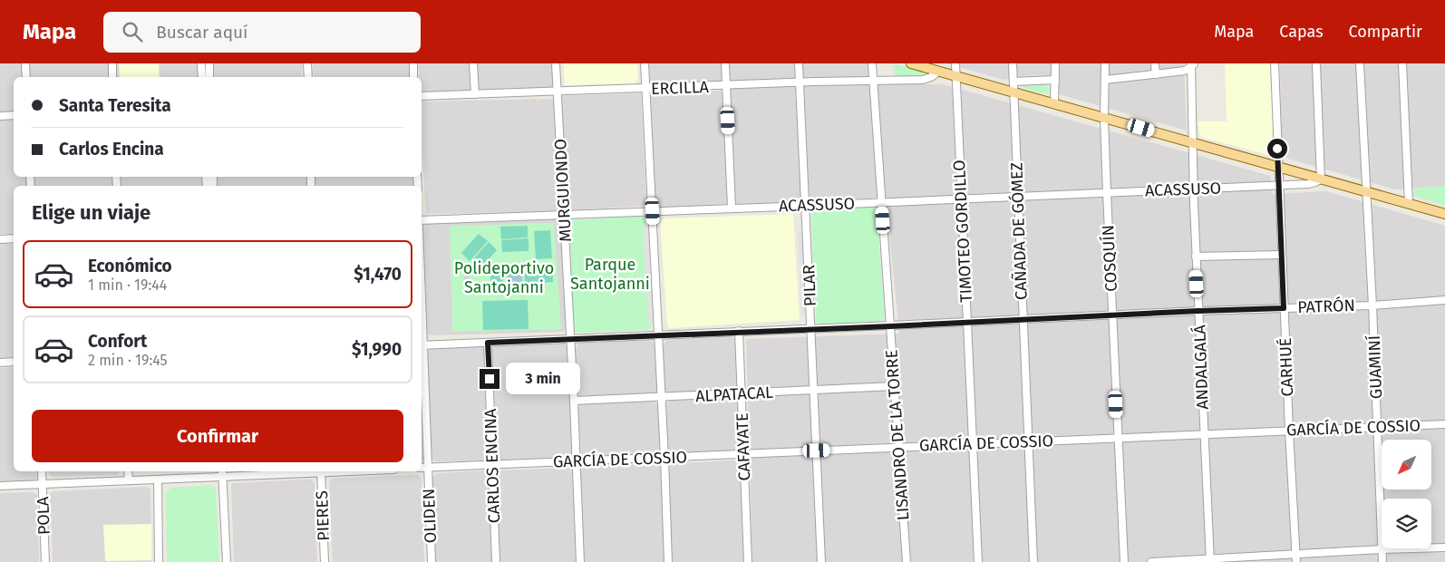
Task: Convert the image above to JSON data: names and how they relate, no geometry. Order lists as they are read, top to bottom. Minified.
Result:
{"streets":{"street":["ERCILLA","ACASSUSO","MURGUIONDO","TIMOTEO GORDILLO","CAÑADA DE GÓMEZ","COSQUÍN","PILAR","PATRÓN","ANDALGALÁ","CARHUÉ","GUAMINÍ","ALPATACAL","GARCÍA DE COSSIO","LISANDRO DE LA TORRE","CAFAYATE","CARLOS ENCINA","POLA","PIERES","OLIDEN"]},"crossings":[["ERCILLA","MURGUIONDO"],["ERCILLA","PILAR"],["ERCILLA","LISANDRO DE LA TORRE"],["ACASSUSO","MURGUIONDO"],["ACASSUSO","TIMOTEO GORDILLO"],["ACASSUSO","CAÑADA DE GÓMEZ"],["ACASSUSO","COSQUÍN"],["ACASSUSO","PILAR"],["ACASSUSO","ANDALGALÁ"],["ACASSUSO","CARHUÉ"],["ACASSUSO","LISANDRO DE LA TORRE"],["MURGUIONDO","PATRÓN"],["MURGUIONDO","ALPATACAL"],["MURGUIONDO","GARCÍA DE COSSIO"],["TIMOTEO GORDILLO","PATRÓN"],["TIMOTEO GORDILLO","GARCÍA DE COSSIO"],["CAÑADA DE GÓMEZ","PATRÓN"],["CAÑADA DE GÓMEZ","GARCÍA DE COSSIO"],["COSQUÍN","PATRÓN"],["COSQUÍN","GARCÍA DE COSSIO"],["PILAR","PATRÓN"],["PILAR","ALPATACAL"],["PILAR","GARCÍA DE COSSIO"],["PATRÓN","ANDALGALÁ"],["PATRÓN","CARHUÉ"],["PATRÓN","GUAMINÍ"],["PATRÓN","LISANDRO DE LA TORRE"],["PATRÓN","CAFAYATE"],["PATRÓN","CARLOS ENCINA"],["PATRÓN","OLIDEN"],["ANDALGALÁ","GARCÍA DE COSSIO"],["CARHUÉ","GARCÍA DE COSSIO"],["GUAMINÍ","GARCÍA DE COSSIO"],["ALPATACAL","LISANDRO DE LA TORRE"],["ALPATACAL","CAFAYATE"],["GARCÍA DE COSSIO","LISANDRO DE LA TORRE"],["GARCÍA DE COSSIO","CAFAYATE"],["GARCÍA DE COSSIO","CARLOS ENCINA"],["GARCÍA DE COSSIO","OLIDEN"]],"parks":["Parque Santojanni","Polideportivo Santojanni"],"north":"bottom left","page":{"header":"Mapa","search":"Buscar aquí","nav":["Mapa","Capas","Compartir"],"banner":["Santa Teresita","Carlos Encina"],"heading":"Elige un viaje","list":[{"name":"Económico","note":"1 min · 19:44","value":"$1,470"},{"name":"Confort","note":"2 min · 19:45","value":"$1,990"}],"bubble":"3 min","buttons":"Confirmar"}}
